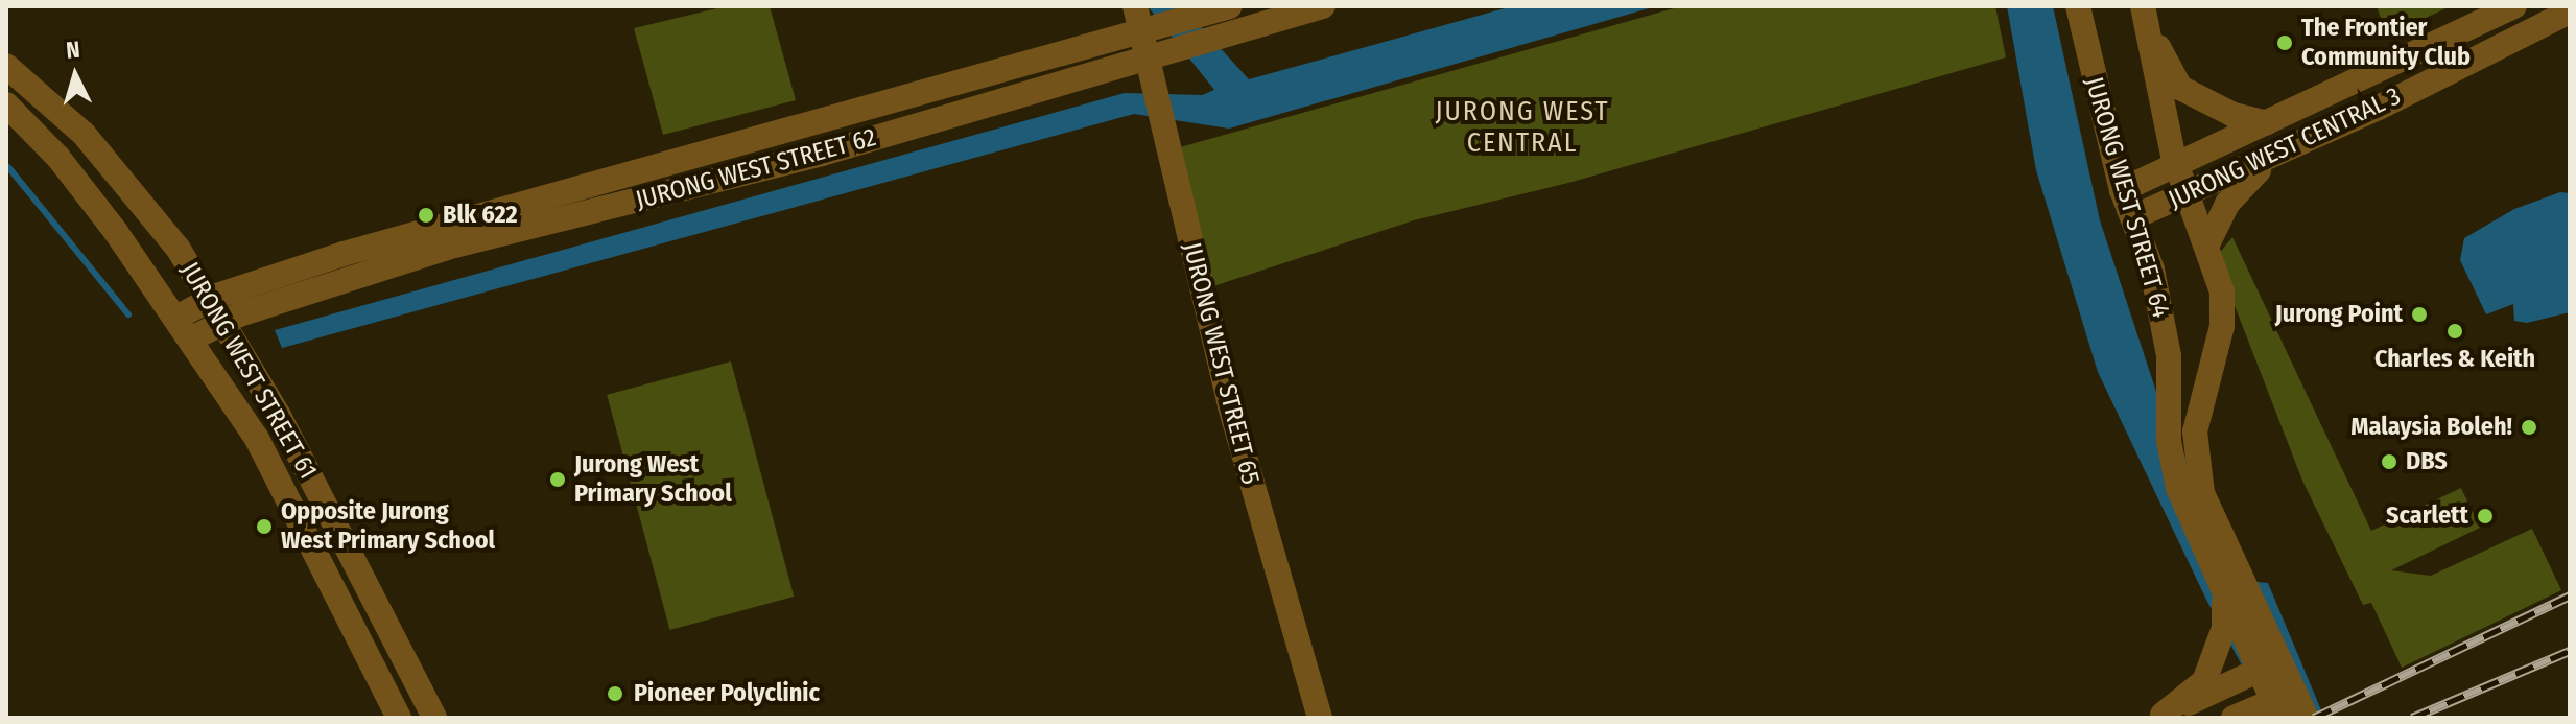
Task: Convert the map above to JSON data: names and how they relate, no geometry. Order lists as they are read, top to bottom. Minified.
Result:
{"streets":{"street":["JURONG WEST CENTRAL 3","JURONG WEST STREET 62","JURONG WEST STREET 64","JURONG WEST STREET 65","JURONG WEST STREET 61"]},"crossings":[["JURONG WEST CENTRAL 3","JURONG WEST STREET 64"],["JURONG WEST STREET 62","JURONG WEST STREET 65"],["JURONG WEST STREET 62","JURONG WEST STREET 61"]],"districts":["JURONG WEST CENTRAL"],"places":["The Frontier Community Club","Blk 622","Jurong Point","Charles & Keith","Malaysia Boleh!","DBS","Jurong West Primary School","Scarlett","Opposite Jurong West Primary School","Pioneer Polyclinic"],"north":"top"}
